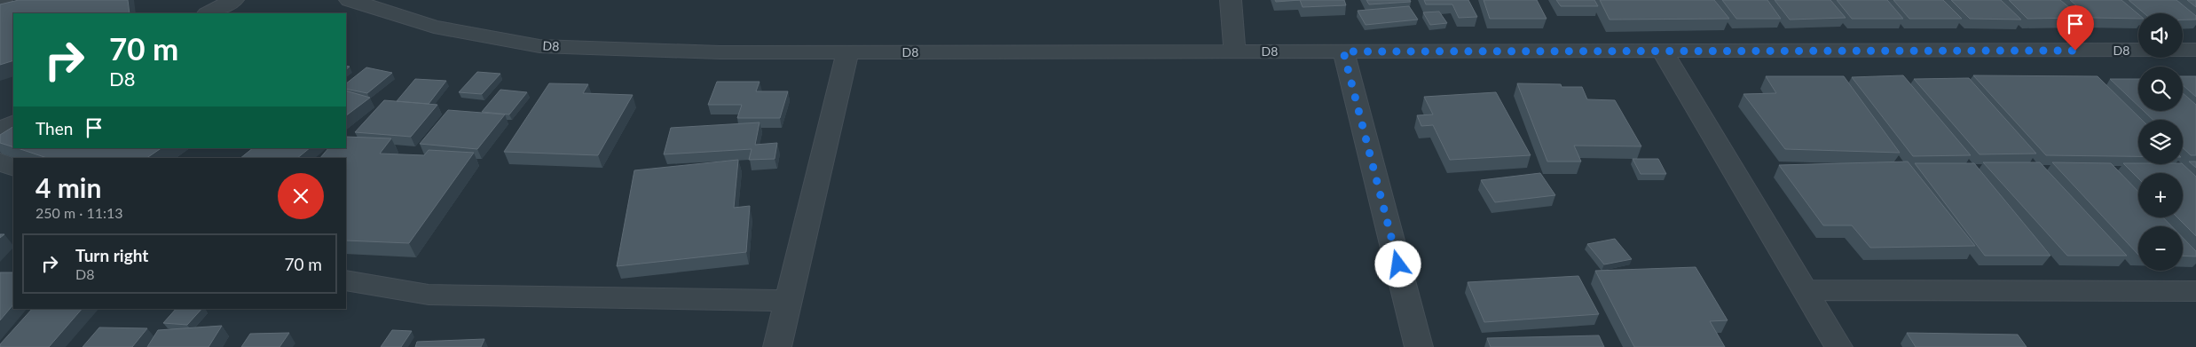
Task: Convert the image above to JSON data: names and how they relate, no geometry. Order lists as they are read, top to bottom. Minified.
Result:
{"streets":{"street":["D8"]},"page":{"map_buttons":["+","−"],"turn":["70 m","D8"],"then":"Then","heading":["4 min","250 m · 11:13"],"list":[{"name":"Turn right","note":"D8","value":"70 m"}]}}
